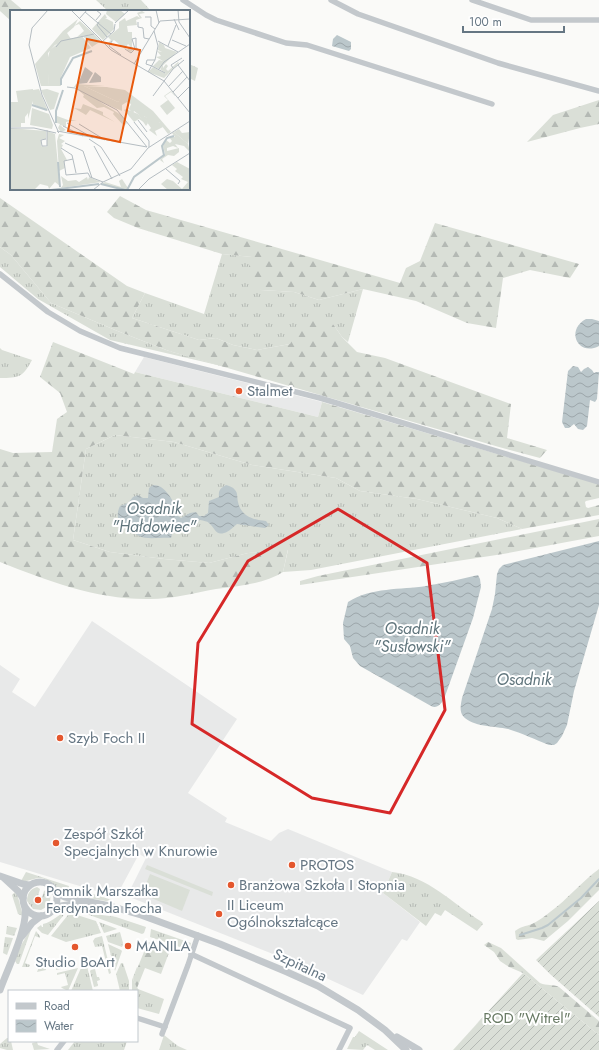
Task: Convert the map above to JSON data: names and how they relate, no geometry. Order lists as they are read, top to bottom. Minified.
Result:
{"streets":{"street":["Szpitalna"]},"water":["Osadnik \"Hałdowiec\"","Osadnik \"Susłowski\"","Osadnik"],"parks":["ROD \"Witrel\""],"places":["Stalmet","Szyb Foch II","Zespół Szkół Specjalnych w Knurowie","PROTOS","Branżowa Szkoła I Stopnia","Pomnik Marszałka Ferdynanda Focha","II Liceum Ogólnokształcące","MANILA","Studio BoArt"],"legend":["Road","Water"],"scale_bar":"100 m"}
